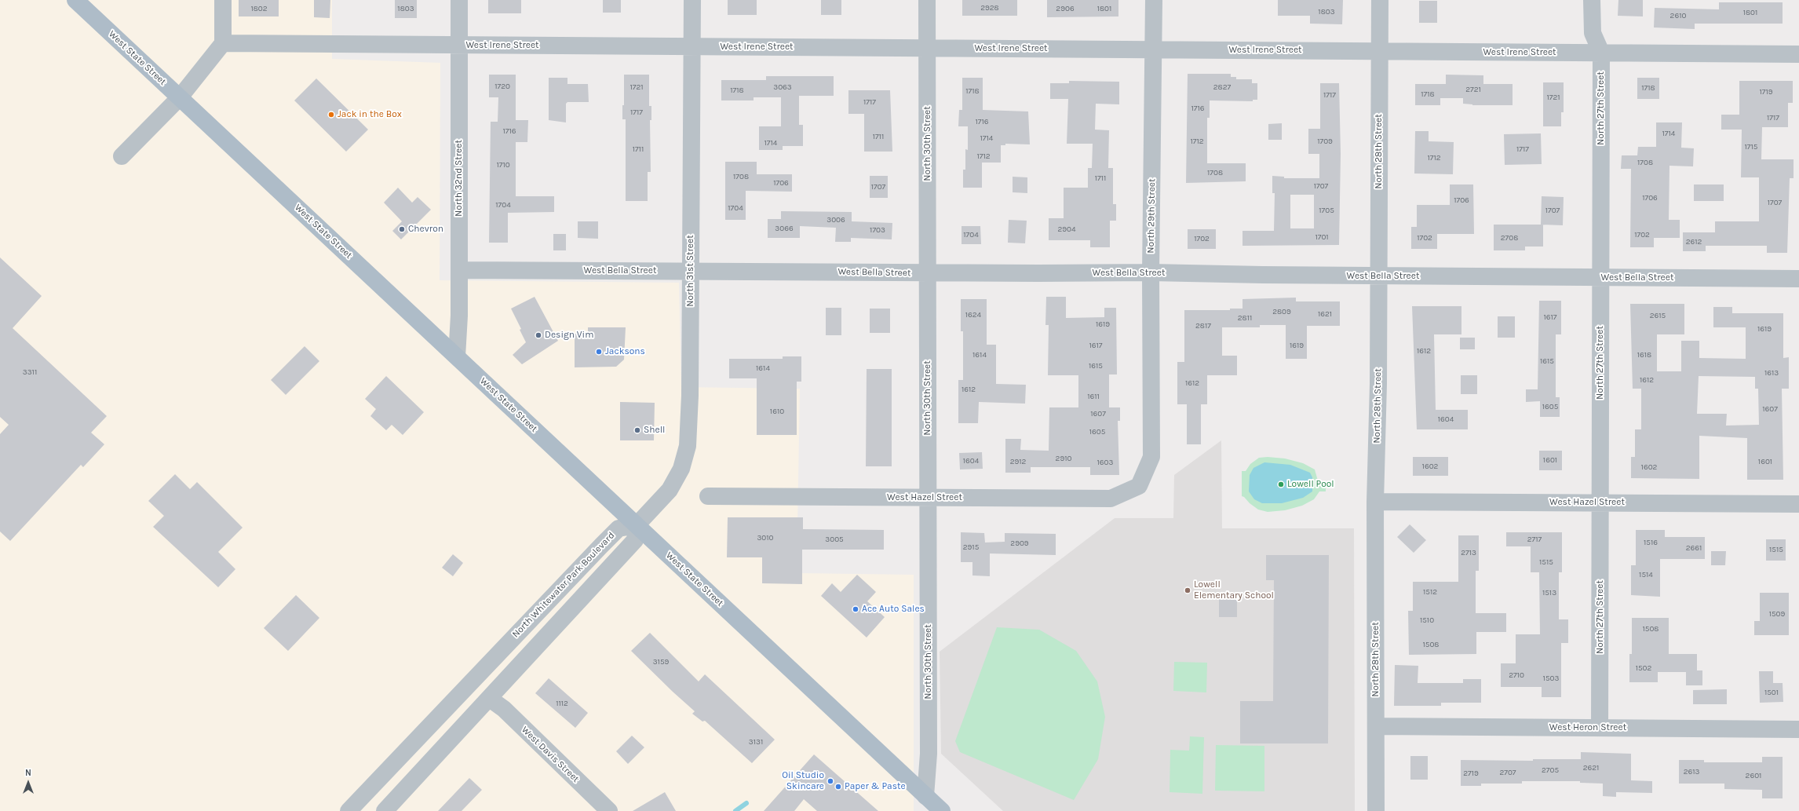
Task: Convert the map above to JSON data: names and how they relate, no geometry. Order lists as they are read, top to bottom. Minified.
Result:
{"streets":{"main road":["West State Street"],"street":["West Irene Street","North 27th Street","North 30th Street","North 28th Street","North 32nd Street","North 29th Street","West Bella Street","North 31st Street","West Hazel Street","North Whitewater Park Boulevard","West Heron Street","West Davis Street"]},"crossings":[["West Irene Street","North 27th Street"],["West Irene Street","North 30th Street"],["West Irene Street","North 28th Street"],["West Irene Street","North 32nd Street"],["West Irene Street","North 29th Street"],["West Irene Street","North 31st Street"],["West State Street","North 30th Street"],["West State Street","North 32nd Street"],["West State Street","North 31st Street"],["West State Street","North Whitewater Park Boulevard"],["North 27th Street","West Bella Street"],["North 27th Street","West Hazel Street"],["North 27th Street","West Heron Street"],["North 30th Street","West Bella Street"],["North 30th Street","West Hazel Street"],["North 28th Street","West Bella Street"],["North 28th Street","West Hazel Street"],["North 28th Street","West Heron Street"],["North 32nd Street","West Bella Street"],["North 29th Street","West Bella Street"],["North 29th Street","West Hazel Street"],["West Bella Street","North 31st Street"],["North 31st Street","North Whitewater Park Boulevard"],["North Whitewater Park Boulevard","West Davis Street"]],"places":["Jack in the Box","Chevron","Design Vim","Jacksons","Shell","Lowell Pool","Lowell Elementary School","Ace Auto Sales","Oil Studio Skincare","Paper & Paste"],"house_numbers":["2928","1802","1803","2906","1801","1803","1801","2610","1720","1721","3063","2827","1718","2721","1718","1718","1719","1718","1717","1721","1717","1716","1717","1717","1716","1716","1714","1711","1714","1712","1709","1714","1715","1711","1717","1712","1712","1708","1710","1708","1708","1711","1706","1707","1707","1706","1706","1707","1704","1704","1705","1707","3006","3066","2904","1703","1704","1702","1701","1702","2708","1702","2612","2809","1621","1624","2615","1617","2811","1619","2817","1619","1617","1619","1612","1614","1618","1615","1615","1614","3311","1613","1612","1612","1612","1611","1605","1607","1610","1607","1604","1605","2910","1601","1604","2912","1601","1603","1602","1602","3010","3005","2717","1516","2909","2915","2661","1515","2713","1515","1514","1512","1513","1509","1510","1508","1508","3159","1502","2710","1503","1501","1112","3131","2621","2705","2613","2707","2719","2601"],"north":"top"}
